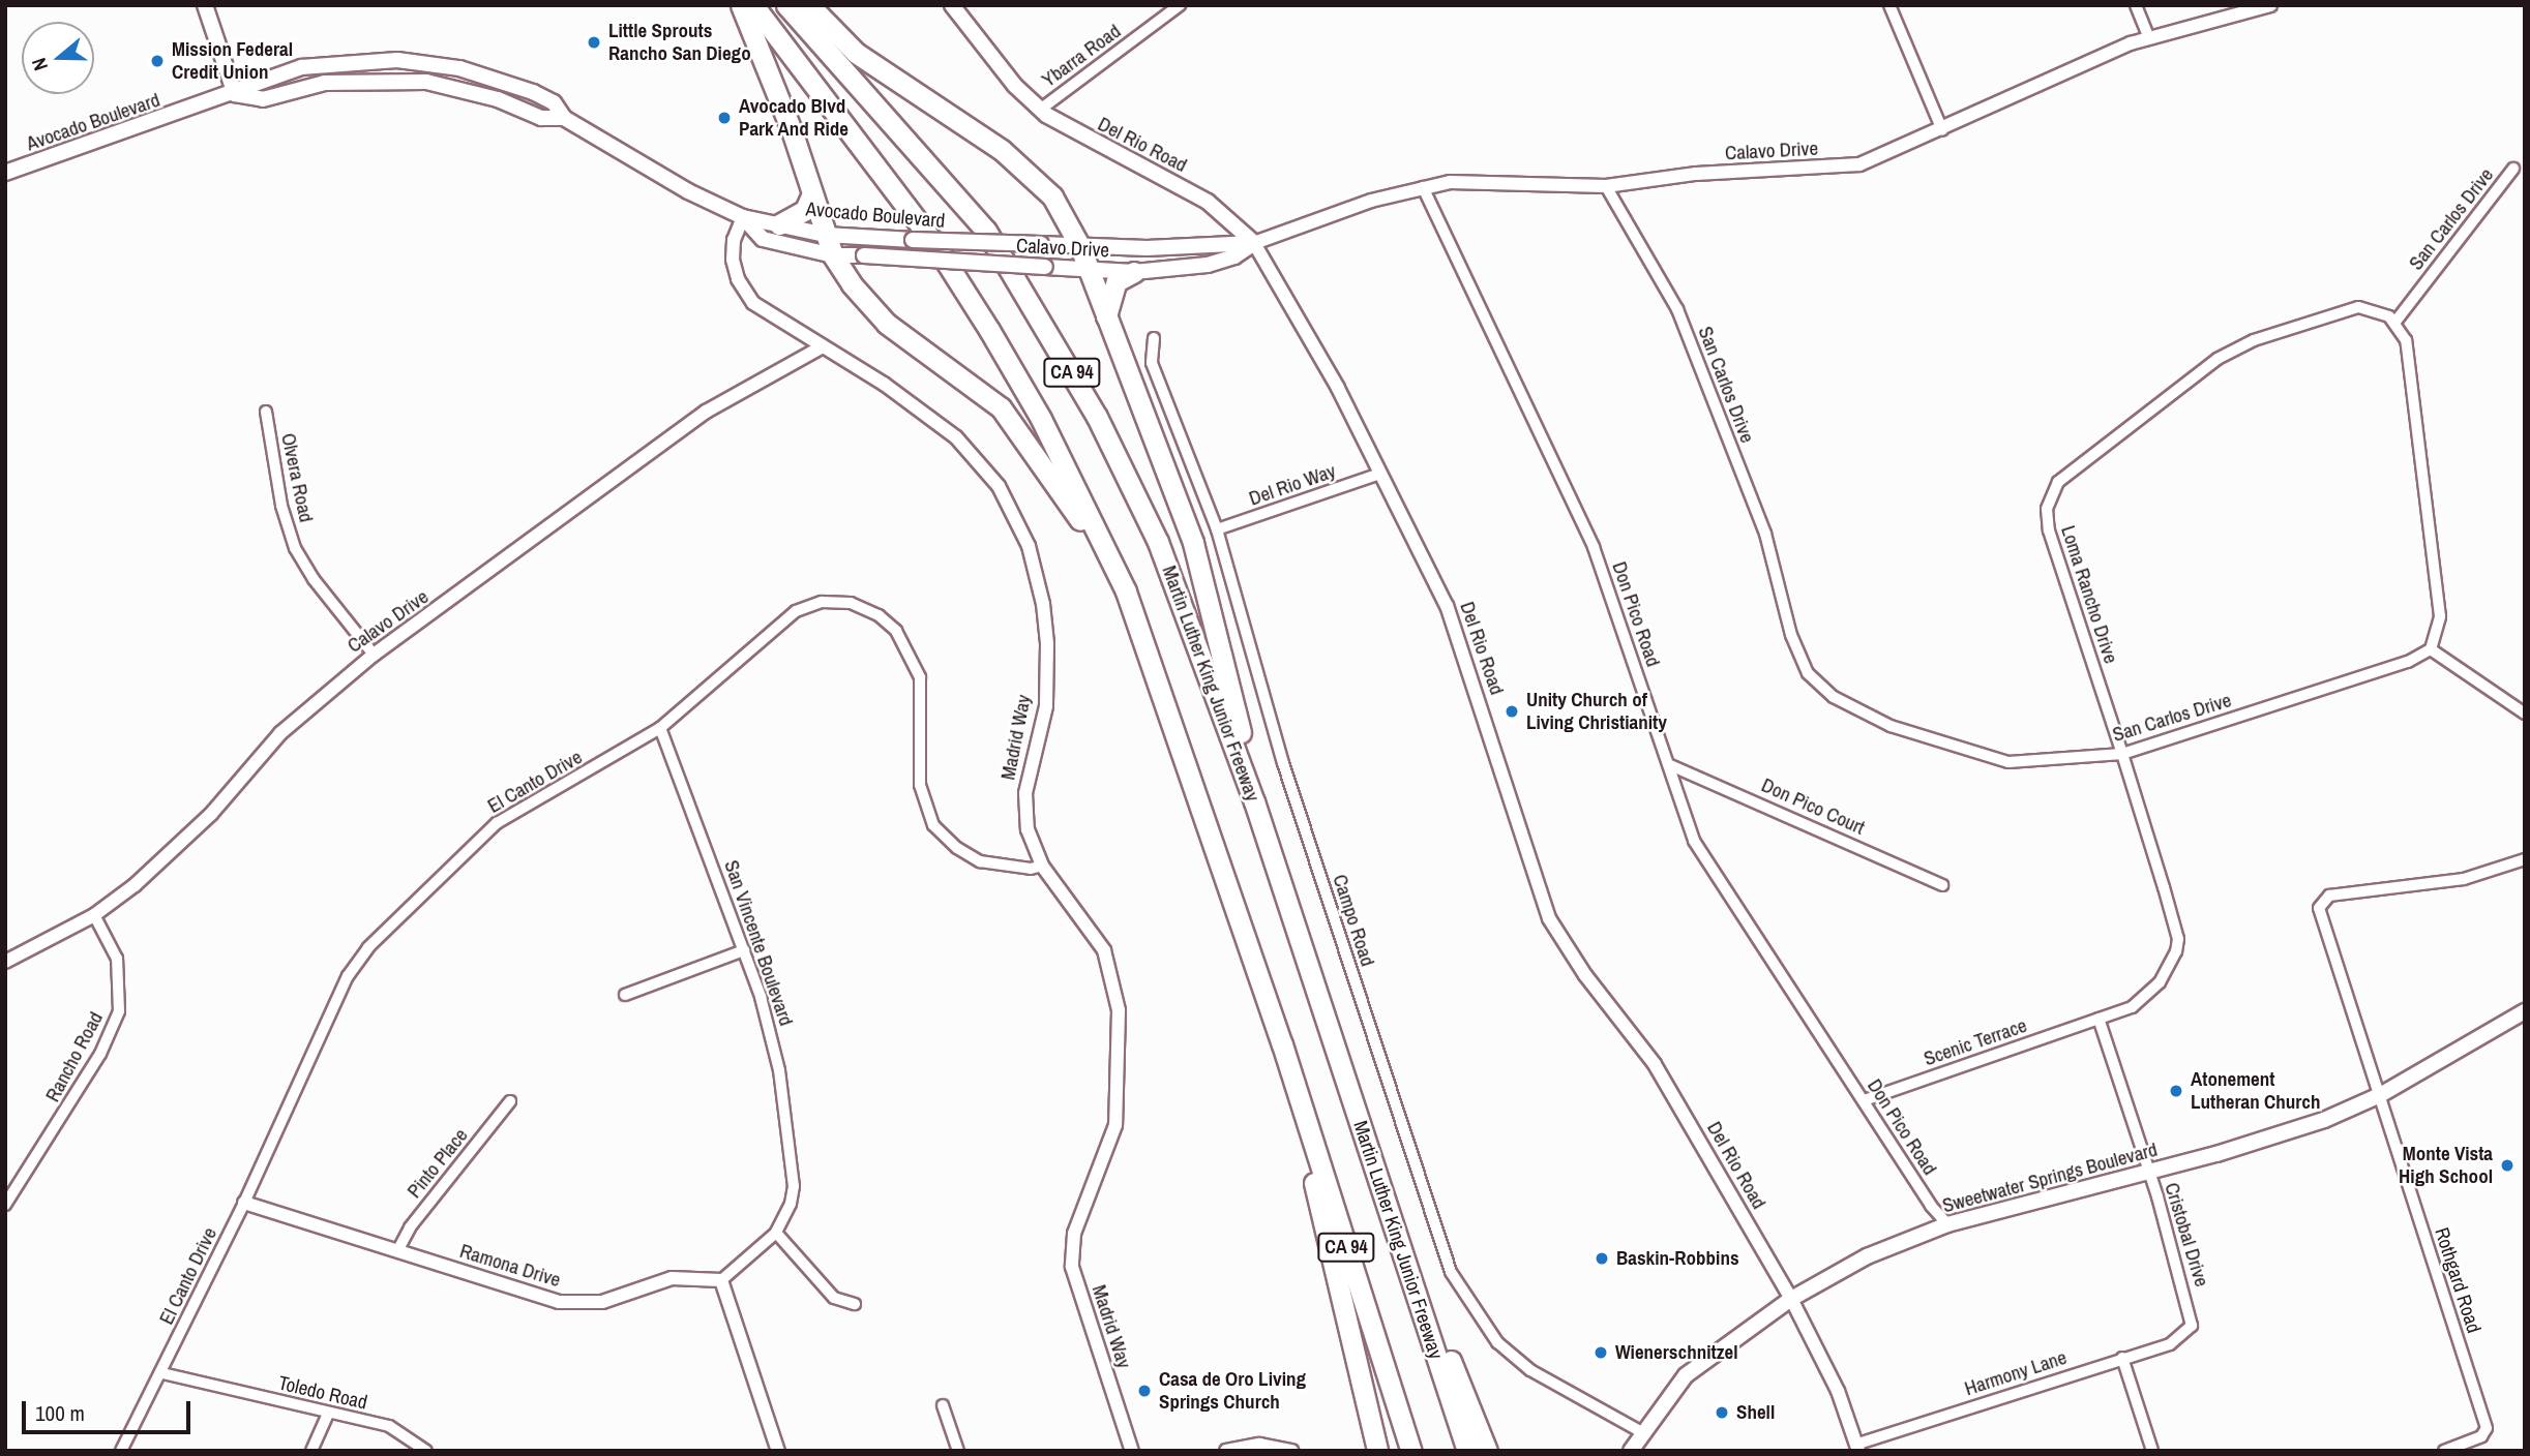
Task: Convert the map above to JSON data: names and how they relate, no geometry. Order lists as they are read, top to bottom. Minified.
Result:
{"streets":{"highway":["CA 94","Martin Luther King Junior Freeway"],"main road":["Avocado Boulevard","Del Rio Road","Calavo Drive","Sweetwater Springs Boulevard"],"street":["Ybarra Road","San Carlos Drive","Olvera Road","Del Rio Way","Loma Rancho Drive","Don Pico Road","Madrid Way","El Canto Drive","Don Pico Court","Campo Road","San Vincente Boulevard","Scenic Terrace","Rancho Road","Pinto Place","Cristobal Drive","Ramona Drive","Rothgard Road","Harmony Lane","Toledo Road"]},"crossings":[["Ybarra Road","Del Rio Road"],["Avocado Boulevard","Calavo Drive"],["Avocado Boulevard","Madrid Way"],["Del Rio Road","Calavo Drive"],["Del Rio Road","Del Rio Way"],["Del Rio Road","Sweetwater Springs Boulevard"],["Del Rio Road","Harmony Lane"],["Calavo Drive","San Carlos Drive"],["Calavo Drive","Olvera Road"],["Calavo Drive","Don Pico Road"],["Calavo Drive","Madrid Way"],["Calavo Drive","Rancho Road"],["San Carlos Drive","Loma Rancho Drive"],["Del Rio Way","Campo Road"],["Loma Rancho Drive","Scenic Terrace"],["Loma Rancho Drive","Cristobal Drive"],["Don Pico Road","Don Pico Court"],["Don Pico Road","Scenic Terrace"],["Don Pico Road","Sweetwater Springs Boulevard"],["Madrid Way","El Canto Drive"],["El Canto Drive","San Vincente Boulevard"],["El Canto Drive","Ramona Drive"],["El Canto Drive","Toledo Road"],["Campo Road","Sweetwater Springs Boulevard"],["San Vincente Boulevard","Ramona Drive"],["Scenic Terrace","Cristobal Drive"],["Pinto Place","Ramona Drive"],["Sweetwater Springs Boulevard","Cristobal Drive"],["Sweetwater Springs Boulevard","Rothgard Road"],["Cristobal Drive","Harmony Lane"]],"places":["Little Sprouts Rancho San Diego","Mission Federal Credit Union","Avocado Blvd Park And Ride","Unity Church of Living Christianity","Atonement Lutheran Church","Monte Vista High School","Baskin-Robbins","Wienerschnitzel","Casa de Oro Living Springs Church","Shell"],"scale_bar":"100 m","north":"left"}
